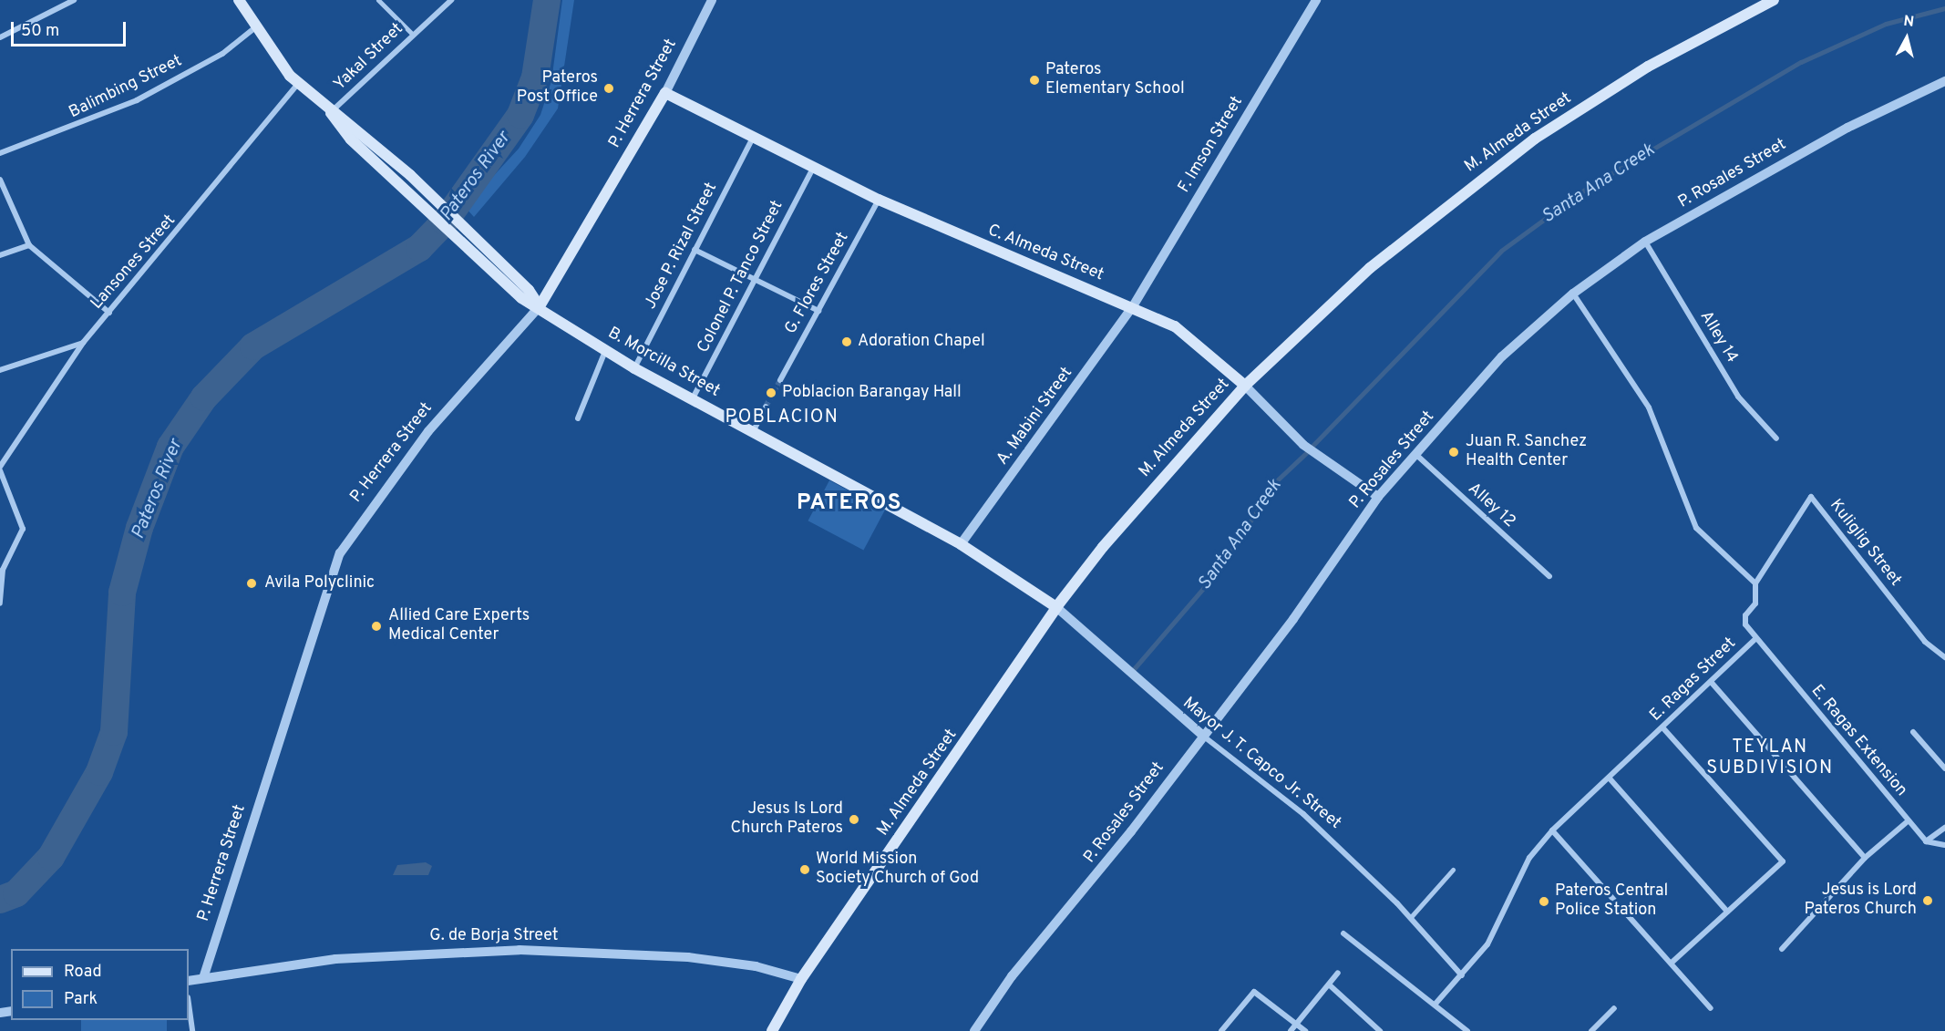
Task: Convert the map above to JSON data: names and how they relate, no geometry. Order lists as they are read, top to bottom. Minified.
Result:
{"streets":{"main road":["P. Herrera Street","M. Almeda Street","C. Almeda Street","B. Morcilla Street"],"street":["Yakal Street","Balimbing Street","F. Imson Street","P. Rosales Street","Jose P. Rizal Street","Lansones Street","Colonel P. Tanco Street","G. Flores Street","Alley 14","A. Mabini Street","Alley 12","Kuliglig Street","E. Ragas Street","E. Ragas Extension","Mayor J. T. Capco Jr. Street","G. de Borja Street"]},"crossings":[["Yakal Street","B. Morcilla Street"],["Balimbing Street","B. Morcilla Street"],["P. Herrera Street","C. Almeda Street"],["P. Herrera Street","B. Morcilla Street"],["P. Herrera Street","G. de Borja Street"],["M. Almeda Street","C. Almeda Street"],["M. Almeda Street","B. Morcilla Street"],["M. Almeda Street","Mayor J. T. Capco Jr. Street"],["M. Almeda Street","G. de Borja Street"],["F. Imson Street","C. Almeda Street"],["F. Imson Street","A. Mabini Street"],["P. Rosales Street","C. Almeda Street"],["P. Rosales Street","Alley 14"],["P. Rosales Street","Alley 12"],["P. Rosales Street","Mayor J. T. Capco Jr. Street"],["Jose P. Rizal Street","C. Almeda Street"],["Jose P. Rizal Street","B. Morcilla Street"],["C. Almeda Street","Colonel P. Tanco Street"],["C. Almeda Street","G. Flores Street"],["C. Almeda Street","A. Mabini Street"],["Lansones Street","B. Morcilla Street"],["Colonel P. Tanco Street","B. Morcilla Street"],["B. Morcilla Street","A. Mabini Street"],["B. Morcilla Street","Mayor J. T. Capco Jr. Street"],["Kuliglig Street","E. Ragas Street"],["E. Ragas Street","E. Ragas Extension"],["E. Ragas Street","Mayor J. T. Capco Jr. Street"]],"districts":["POBLACION","PATEROS","TEYLAN SUBDIVISION"],"water":["Pateros River","Santa Ana Creek"],"places":["Pateros Elementary School","Pateros Post Office","Adoration Chapel","Poblacion Barangay Hall","Juan R. Sanchez Health Center","Avila Polyclinic","Allied Care Experts Medical Center","Jesus Is Lord Church Pateros","World Mission Society Church of God","Jesus is Lord Pateros Church","Pateros Central Police Station"],"legend":["Road","Park"],"scale_bar":"50 m","north":"top"}
